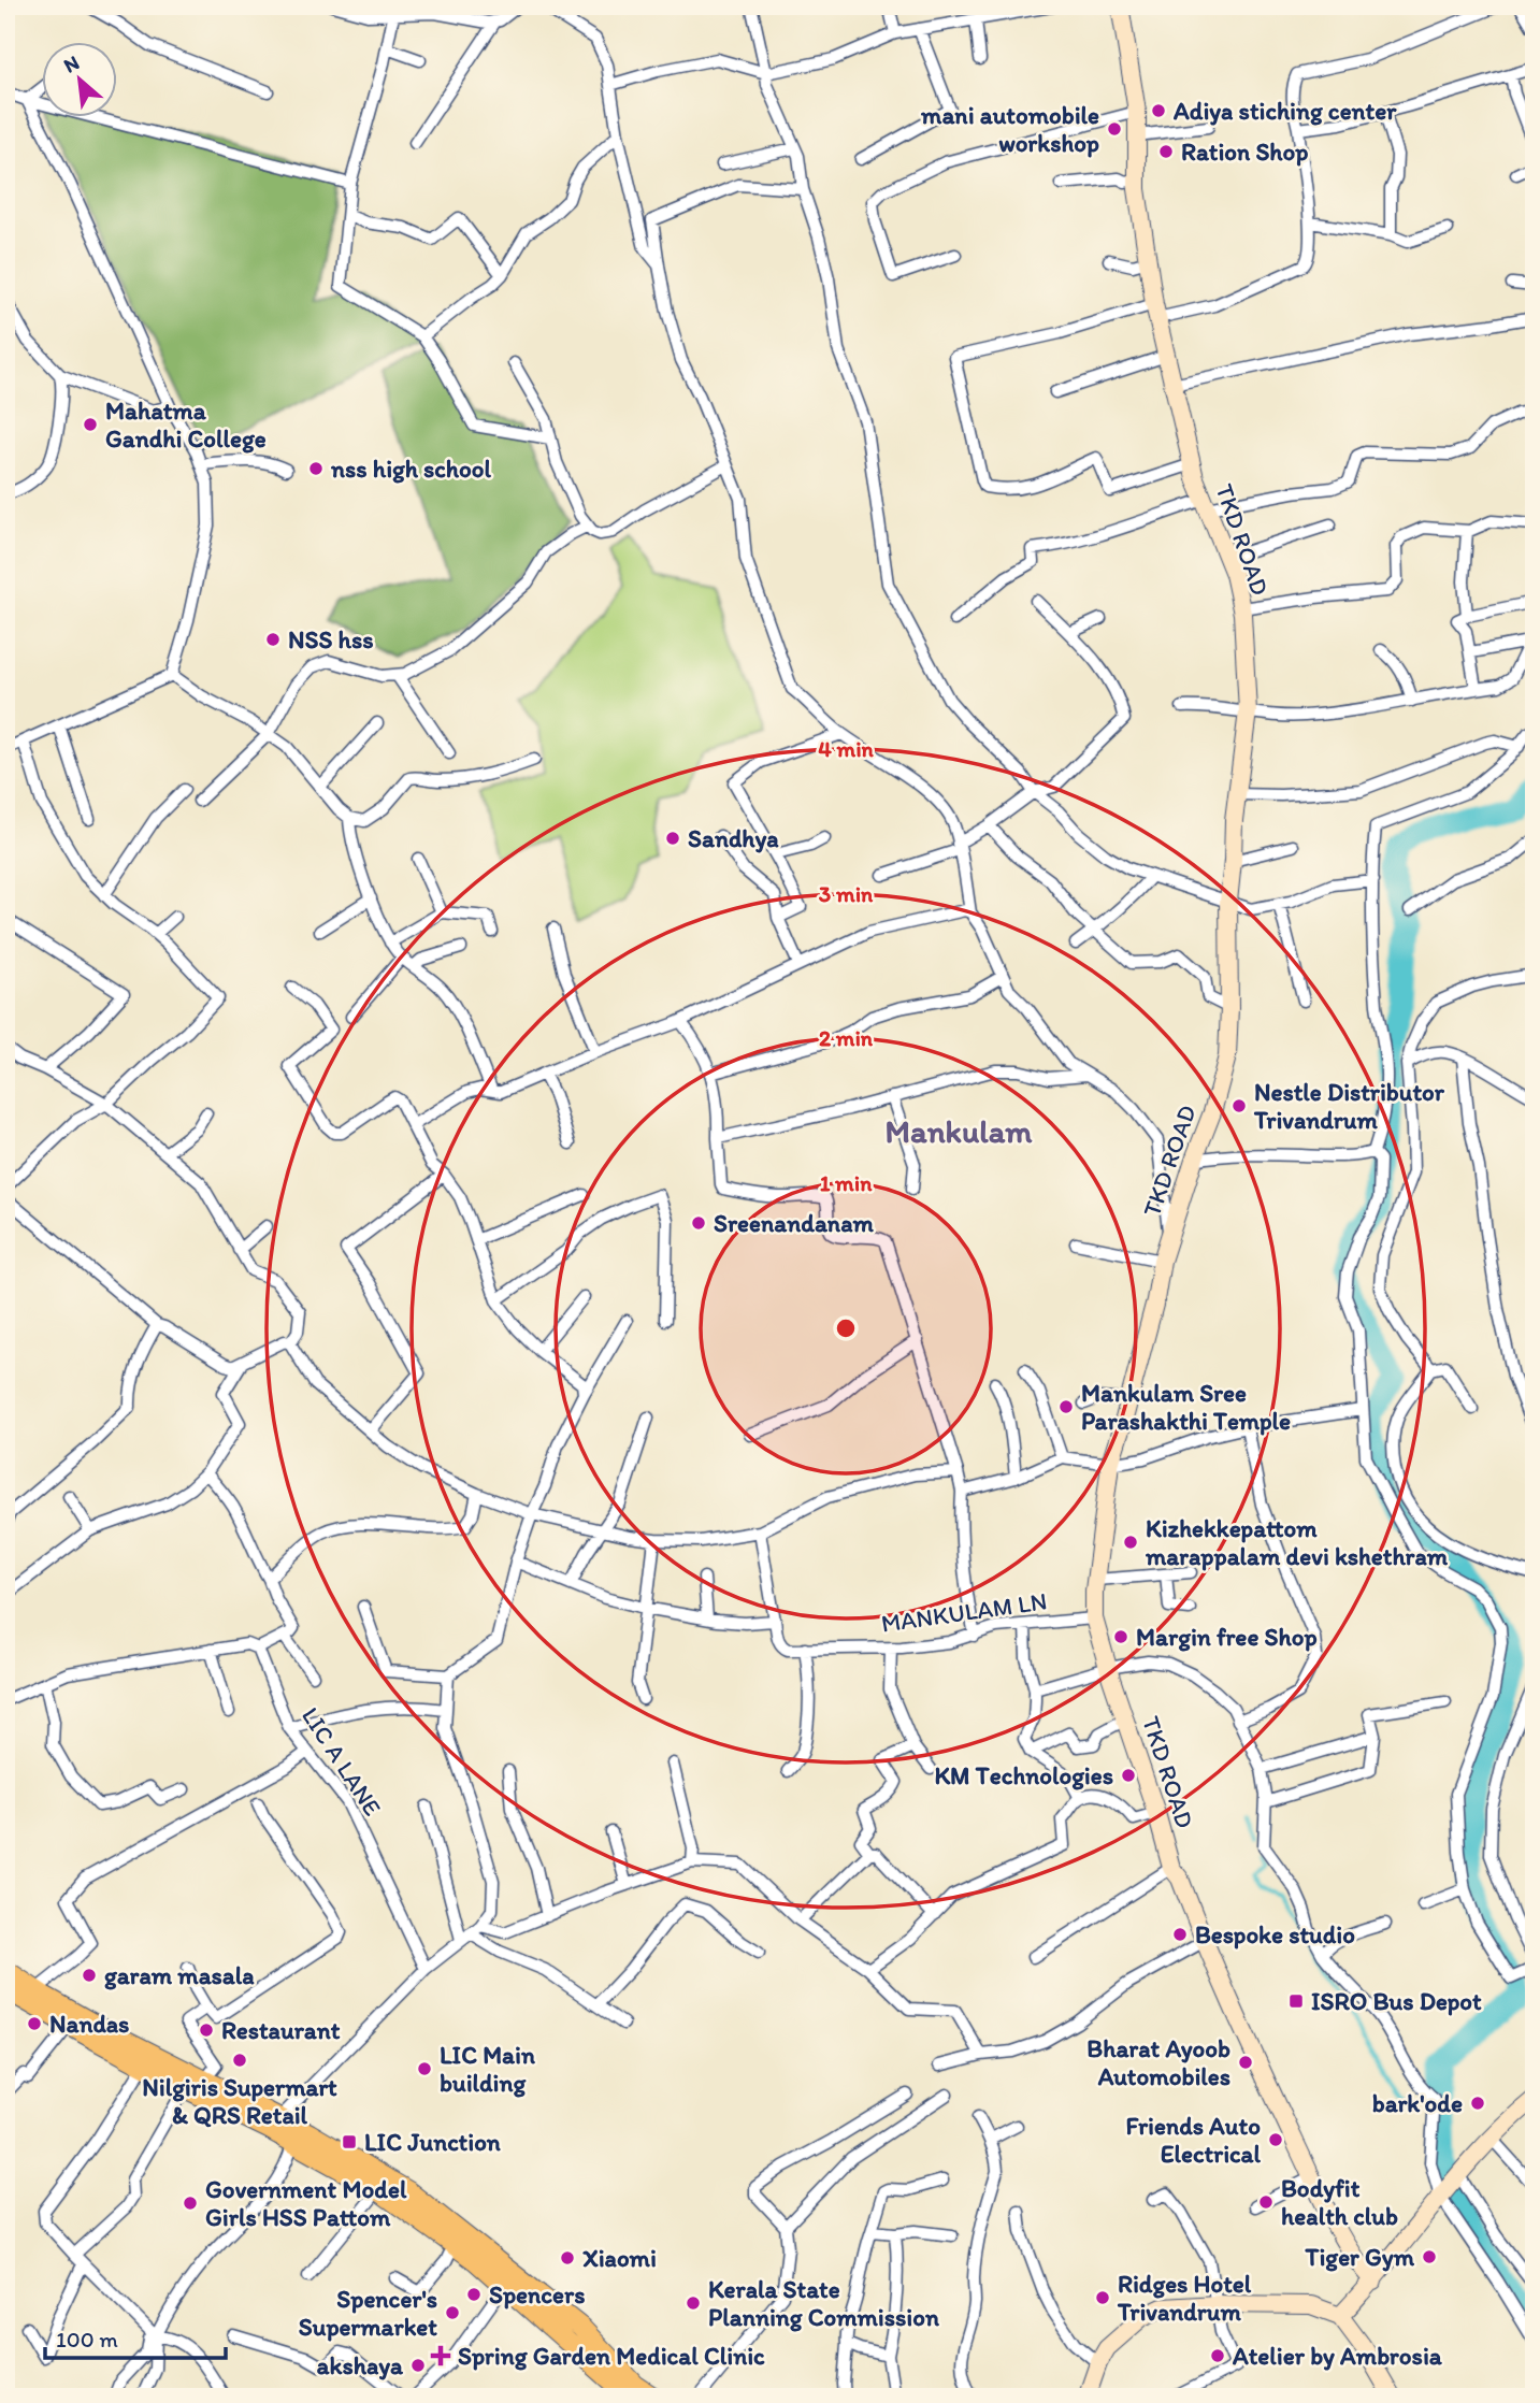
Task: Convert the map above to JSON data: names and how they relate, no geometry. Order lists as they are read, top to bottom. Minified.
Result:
{"streets":{"street":["TKD ROAD","MANKULAM LN","LIC A LANE"]},"crossings":[["TKD ROAD","MANKULAM LN"]],"districts":["Mankulam"],"places":{"other":["Adiya stiching center","mani automobile workshop","Ration Shop","Mahatma Gandhi College","nss high school","NSS hss","Sandhya","Nestle Distributor Trivandrum","Sreenandanam","Mankulam Sree Parashakthi Temple","Kizhekkepattom marappalam devi kshethram","Margin free Shop","KM Technologies","Bespoke studio","garam masala","Nandas","Restaurant","Nilgiris Supermart & QRS Retail","Bharat Ayoob Automobiles","LIC Main building","bark'ode","Friends Auto Electrical","Bodyfit health club","Government Model Girls HSS Pattom","Tiger Gym","Xiaomi","Spencers","Ridges Hotel Trivandrum","Kerala State Planning Commission","Spencer's Supermarket","Atelier by Ambrosia","akshaya"],"transit":["ISRO Bus Depot","LIC Junction"],"health":["Spring Garden Medical Clinic"]},"scale_bar":"100 m","north":"top left","rings":["4 min","3 min","2 min","1 min"]}
